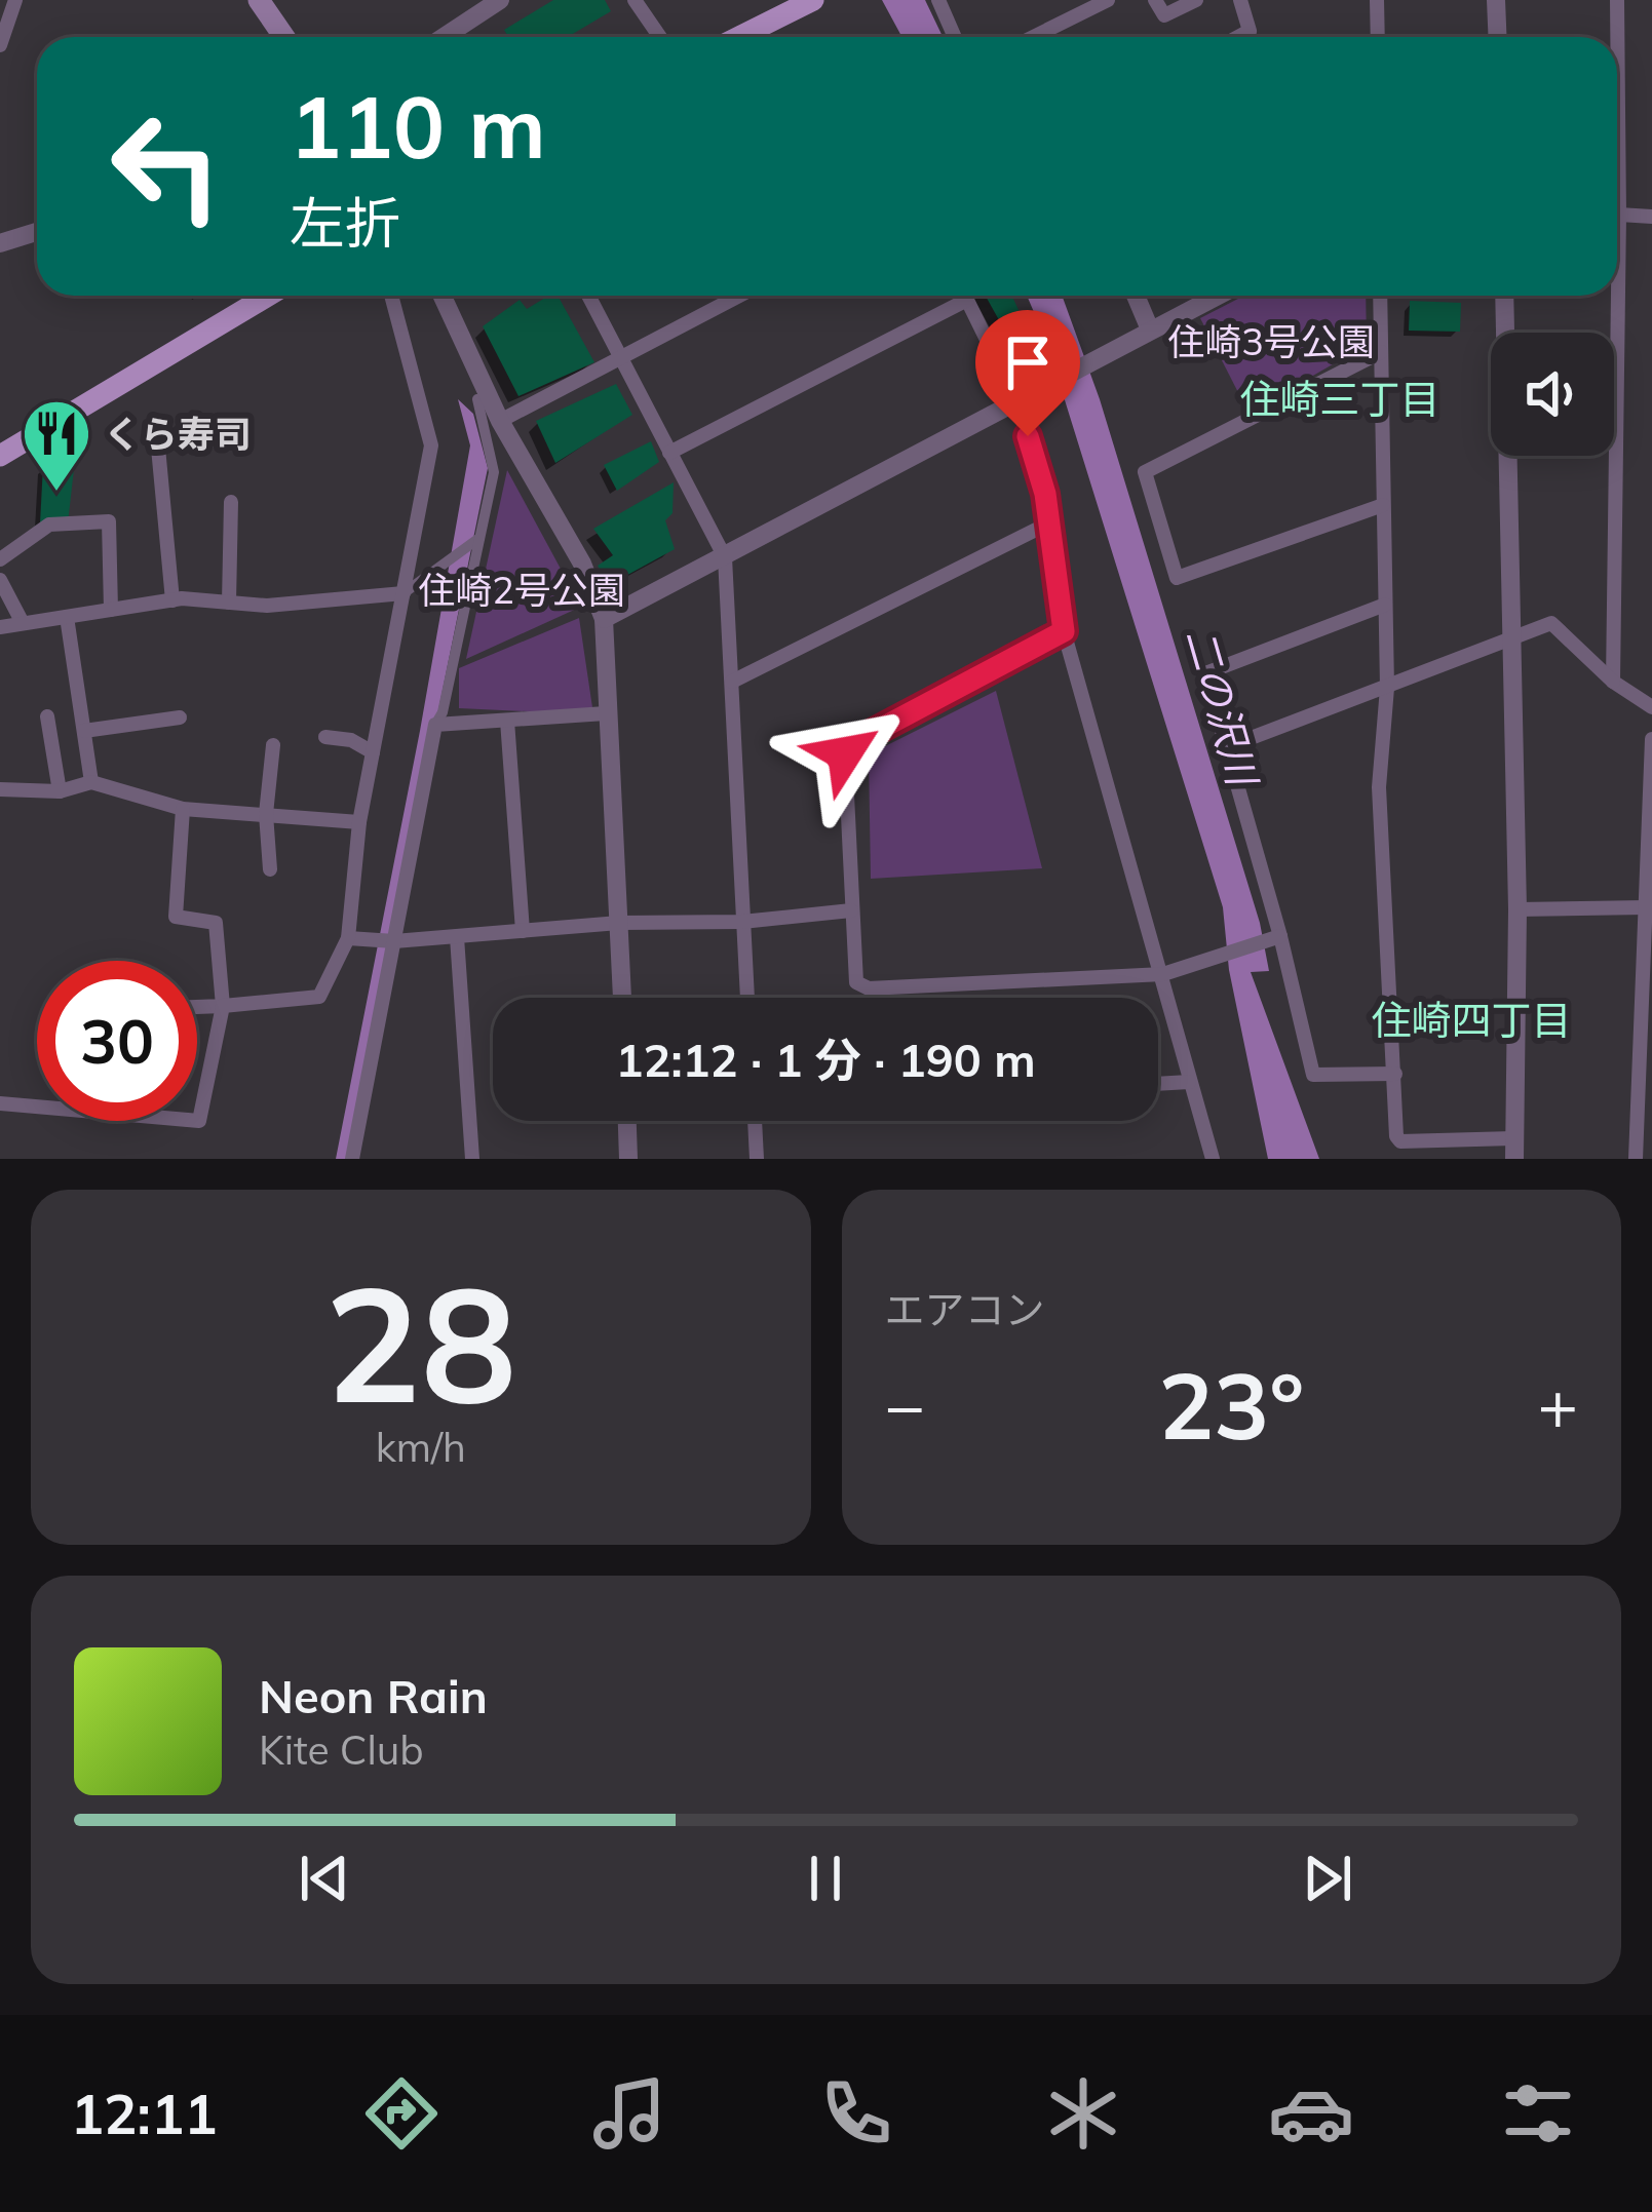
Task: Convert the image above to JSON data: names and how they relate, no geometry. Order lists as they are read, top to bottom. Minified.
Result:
{"districts":["住崎三丁目","住崎四丁目"],"water":["二の沢川"],"parks":["住崎3号公園","住崎2号公園"],"places":{"restaurant":["くら寿司"]},"page":{"turn":["110 m","左折"],"limit":"30","trip":"12:12 · 1 分 · 190 m","tile":[["28","km/h"],"エアコン"],"heat":["−","23°","+"],"song":["Neon Rain","Kite Club"],"tabs":"12:11"}}
